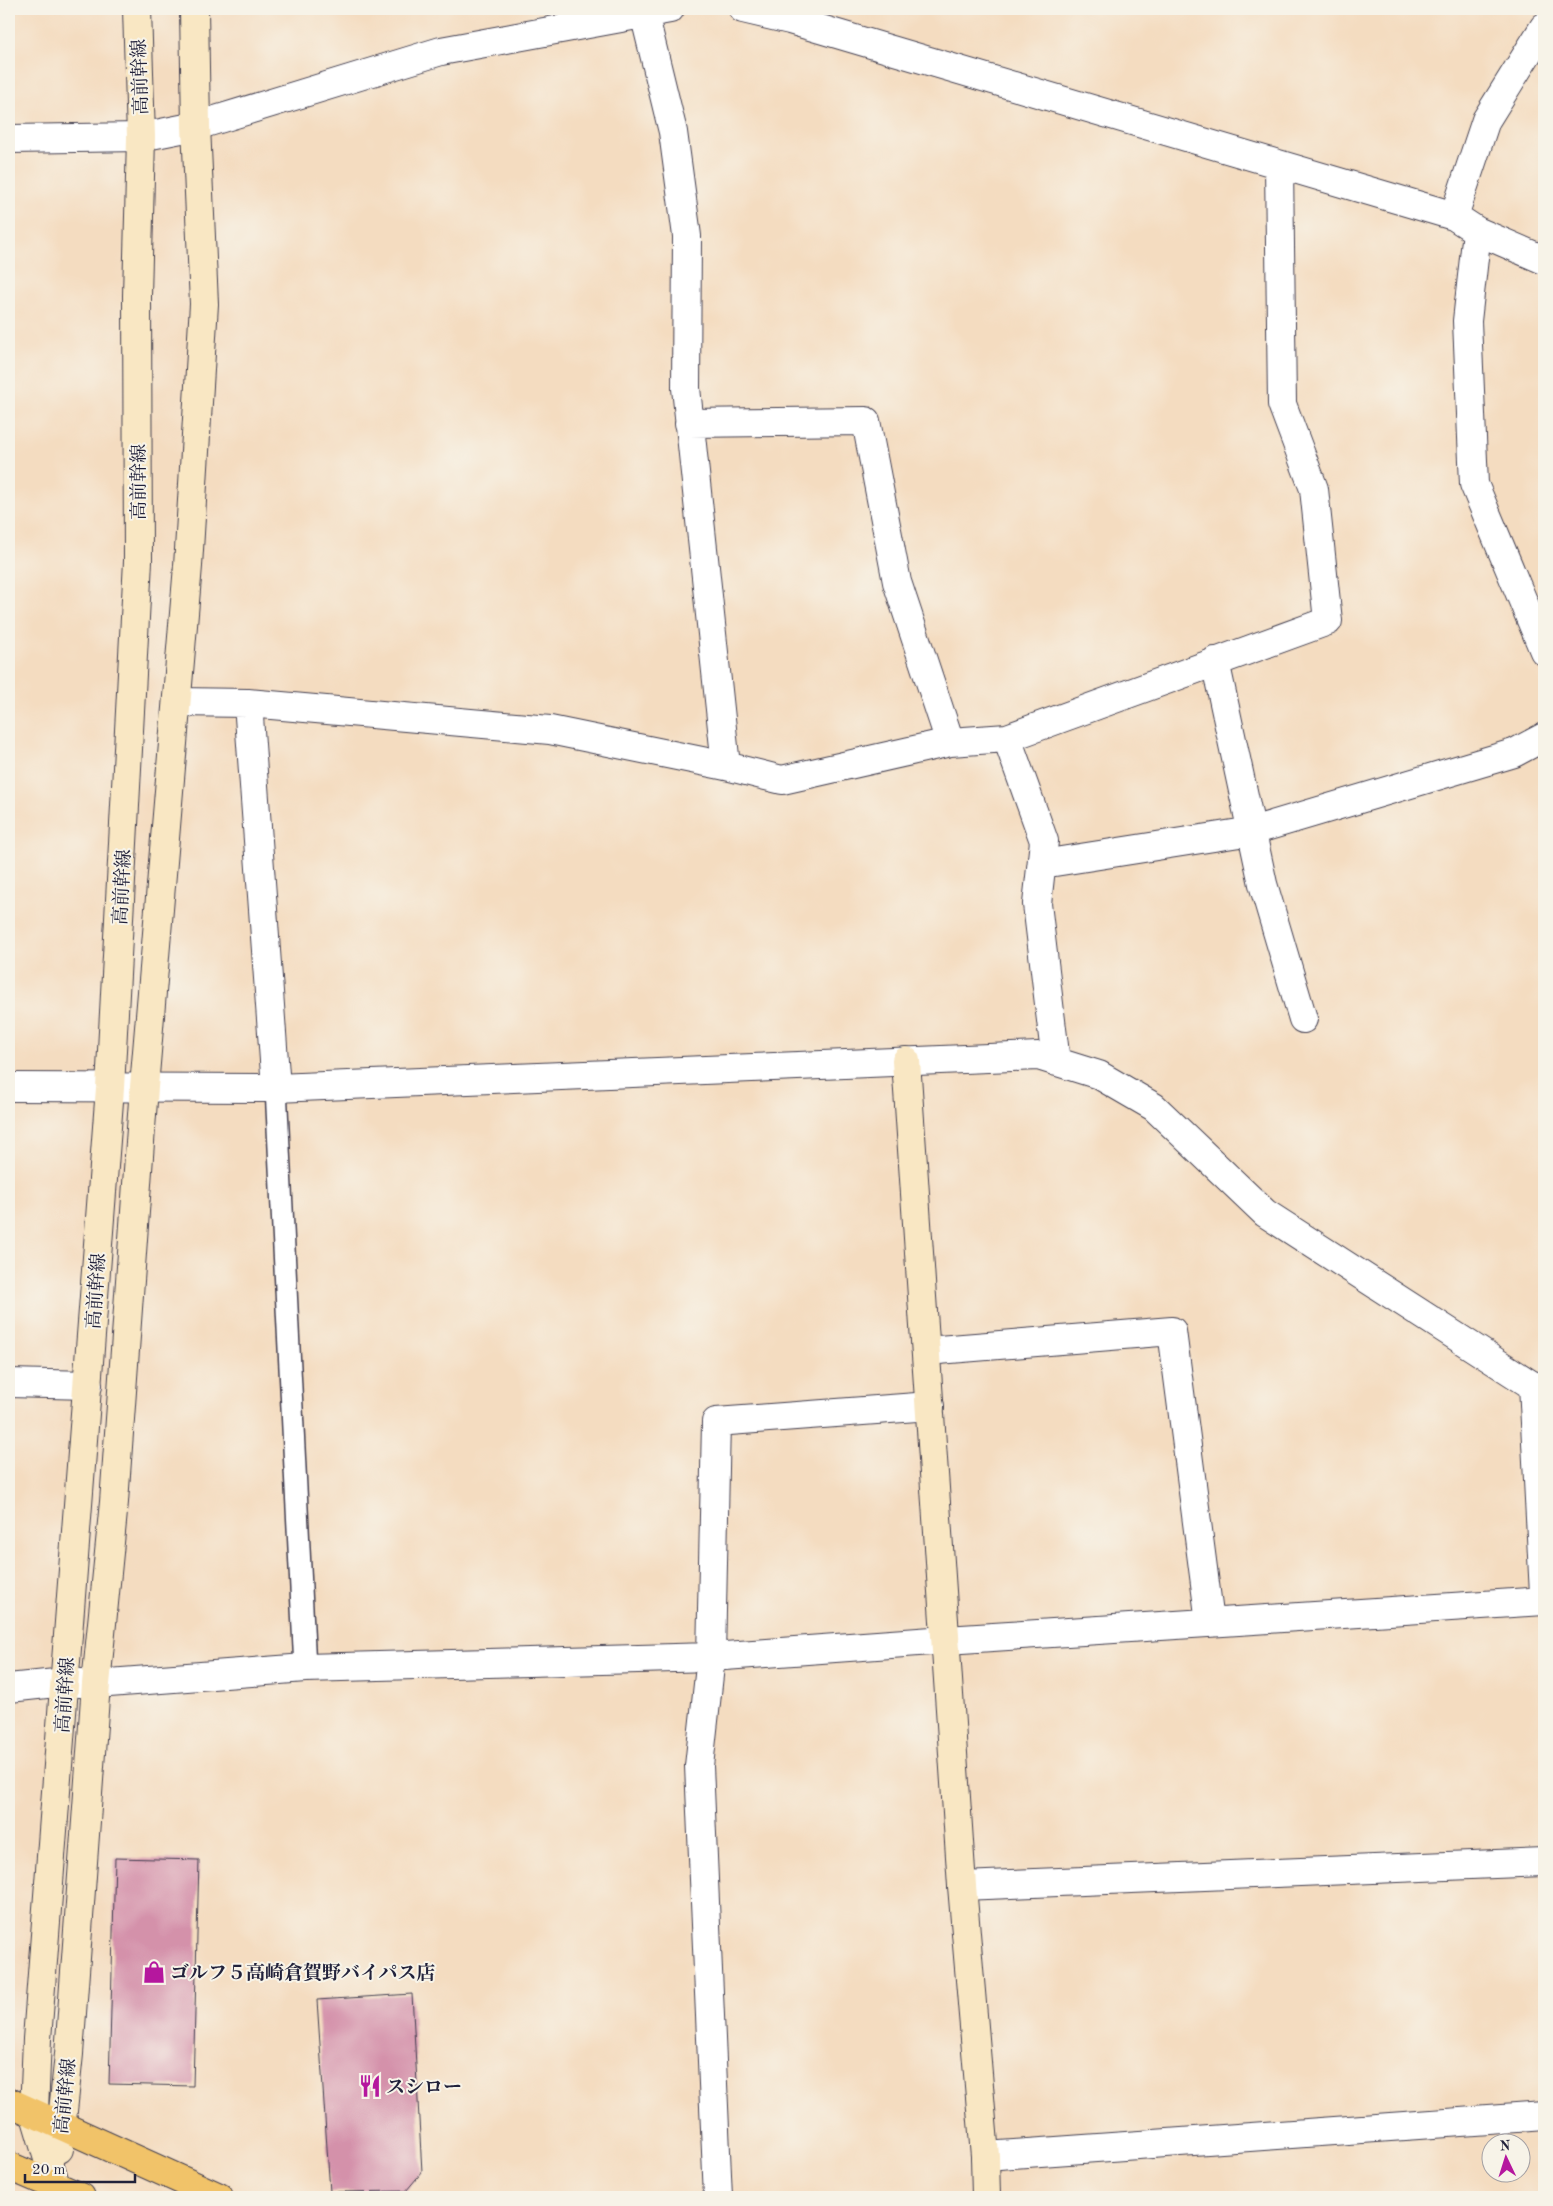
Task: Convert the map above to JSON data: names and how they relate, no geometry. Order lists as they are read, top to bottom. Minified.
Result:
{"streets":{"street":["高前幹線"]},"places":{"shop":["ゴルフ５高崎倉賀野バイパス店"],"restaurant":["スシロー"]},"scale_bar":"20 m","north":"top"}
